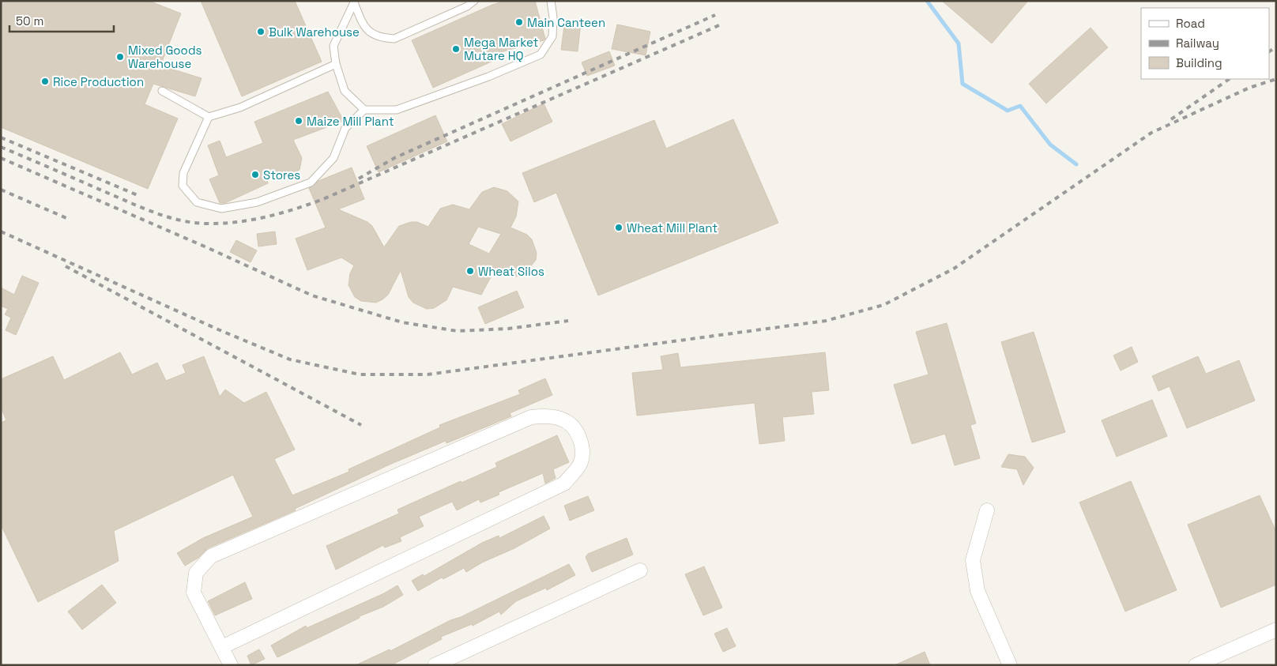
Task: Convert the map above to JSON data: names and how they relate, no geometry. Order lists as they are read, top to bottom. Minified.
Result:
{"places":["Main Canteen","Bulk Warehouse","Mega Market Mutare HQ","Mixed Goods Warehouse","Rice Production","Maize Mill Plant","Stores","Wheat Mill Plant","Wheat Silos"],"legend":["Road","Railway","Building"],"scale_bar":"50 m"}
